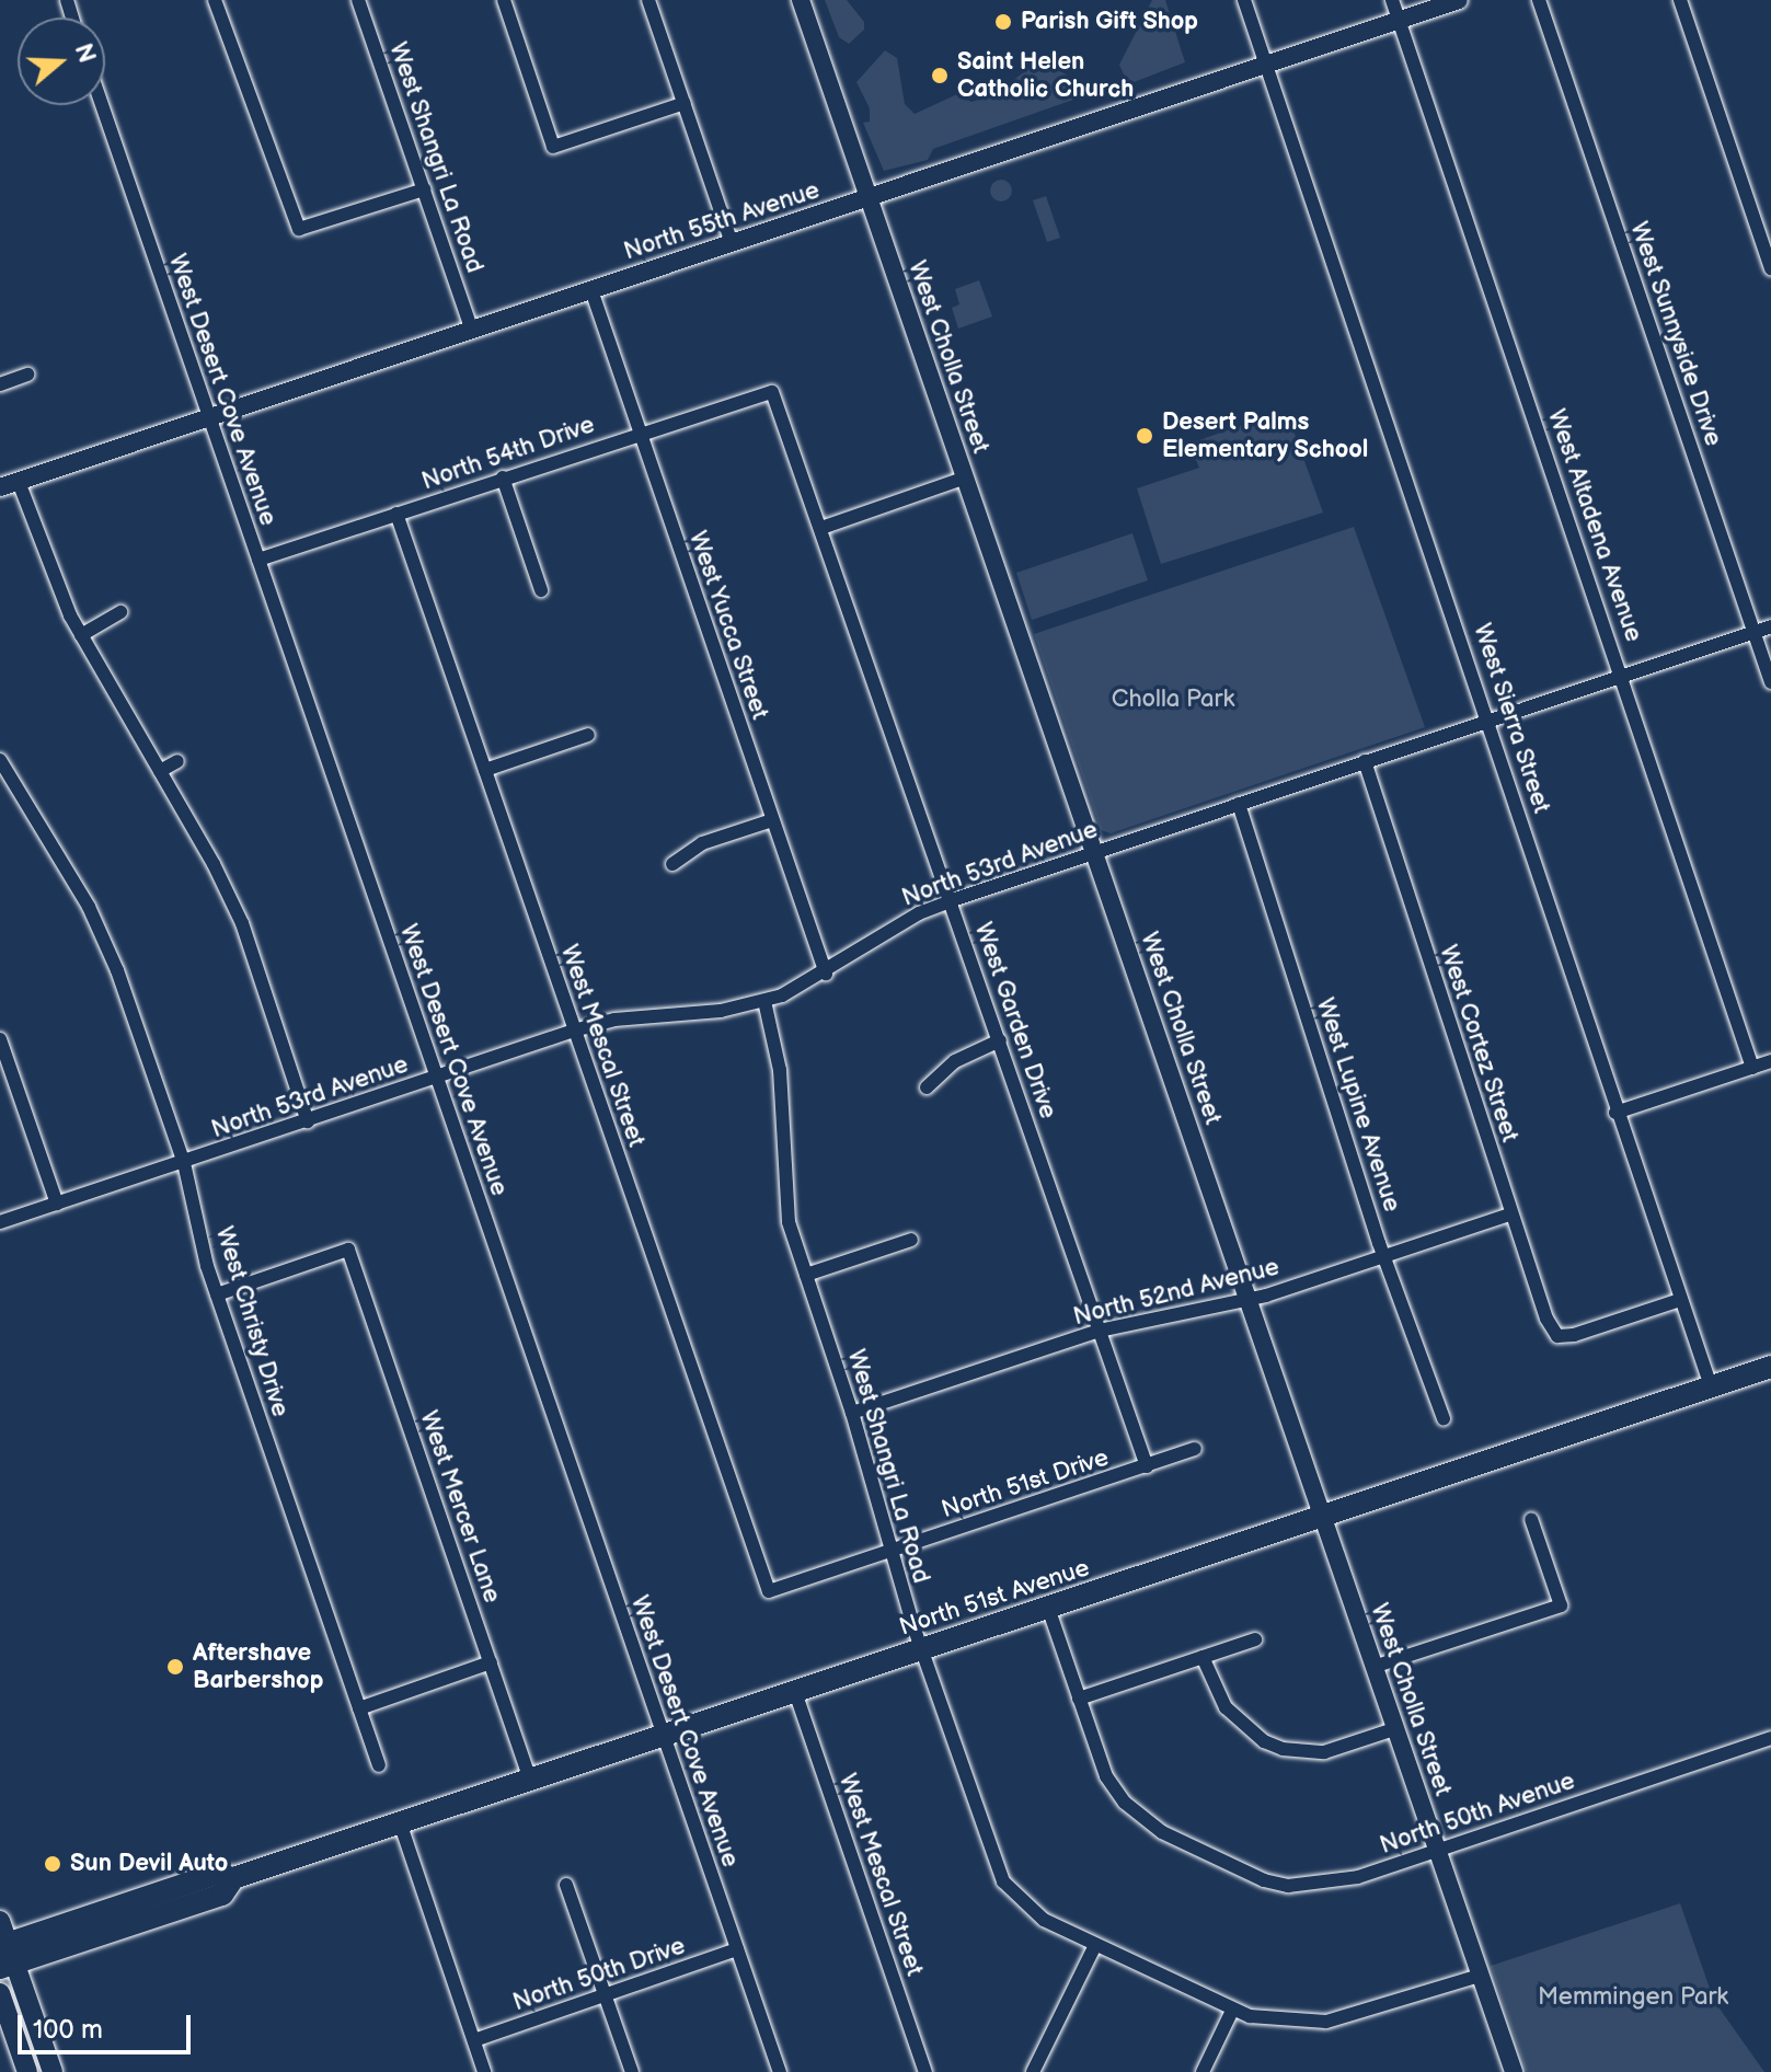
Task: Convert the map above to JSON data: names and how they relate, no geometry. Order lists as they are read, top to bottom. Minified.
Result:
{"streets":{"main road":["North 51st Avenue"],"street":["West Shangri La Road","North 55th Avenue","West Sunnyside Drive","West Cholla Street","West Desert Cove Avenue","North 54th Drive","West Altadena Avenue","West Yucca Street","West Sierra Street","North 53rd Avenue","West Garden Drive","West Cortez Street","West Mescal Street","West Lupine Avenue","North 52nd Avenue","West Christy Drive","North 51st Drive","West Mercer Lane","North 50th Avenue","North 50th Drive"]},"crossings":[["West Shangri La Road","North 55th Avenue"],["West Shangri La Road","West Cholla Street"],["West Shangri La Road","North 53rd Avenue"],["West Shangri La Road","North 52nd Avenue"],["West Shangri La Road","North 51st Drive"],["West Shangri La Road","North 51st Avenue"],["North 55th Avenue","West Cholla Street"],["North 55th Avenue","West Desert Cove Avenue"],["North 55th Avenue","West Altadena Avenue"],["North 55th Avenue","West Yucca Street"],["North 55th Avenue","West Sierra Street"],["West Sunnyside Drive","North 53rd Avenue"],["West Cholla Street","North 53rd Avenue"],["West Cholla Street","North 52nd Avenue"],["West Cholla Street","North 51st Avenue"],["West Cholla Street","North 50th Avenue"],["West Desert Cove Avenue","North 54th Drive"],["West Desert Cove Avenue","North 53rd Avenue"],["West Desert Cove Avenue","North 51st Avenue"],["West Desert Cove Avenue","North 50th Drive"],["North 54th Drive","West Yucca Street"],["North 54th Drive","West Garden Drive"],["North 54th Drive","West Mescal Street"],["West Altadena Avenue","North 53rd Avenue"],["West Yucca Street","North 53rd Avenue"],["West Sierra Street","North 53rd Avenue"],["West Sierra Street","West Cortez Street"],["West Sierra Street","North 51st Avenue"],["North 53rd Avenue","West Garden Drive"],["North 53rd Avenue","West Cortez Street"],["North 53rd Avenue","West Mescal Street"],["North 53rd Avenue","West Lupine Avenue"],["North 53rd Avenue","West Christy Drive"],["West Garden Drive","North 52nd Avenue"],["West Garden Drive","North 51st Drive"],["West Cortez Street","North 52nd Avenue"],["West Mescal Street","North 51st Drive"],["West Mescal Street","North 51st Avenue"],["West Lupine Avenue","North 52nd Avenue"],["West Christy Drive","West Mercer Lane"],["West Mercer Lane","North 51st Avenue"]],"parks":["Cholla Park","Memmingen Park"],"places":["Parish Gift Shop","Saint Helen Catholic Church","Desert Palms Elementary School","Aftershave Barbershop","Sun Devil Auto"],"scale_bar":"100 m","north":"right"}
